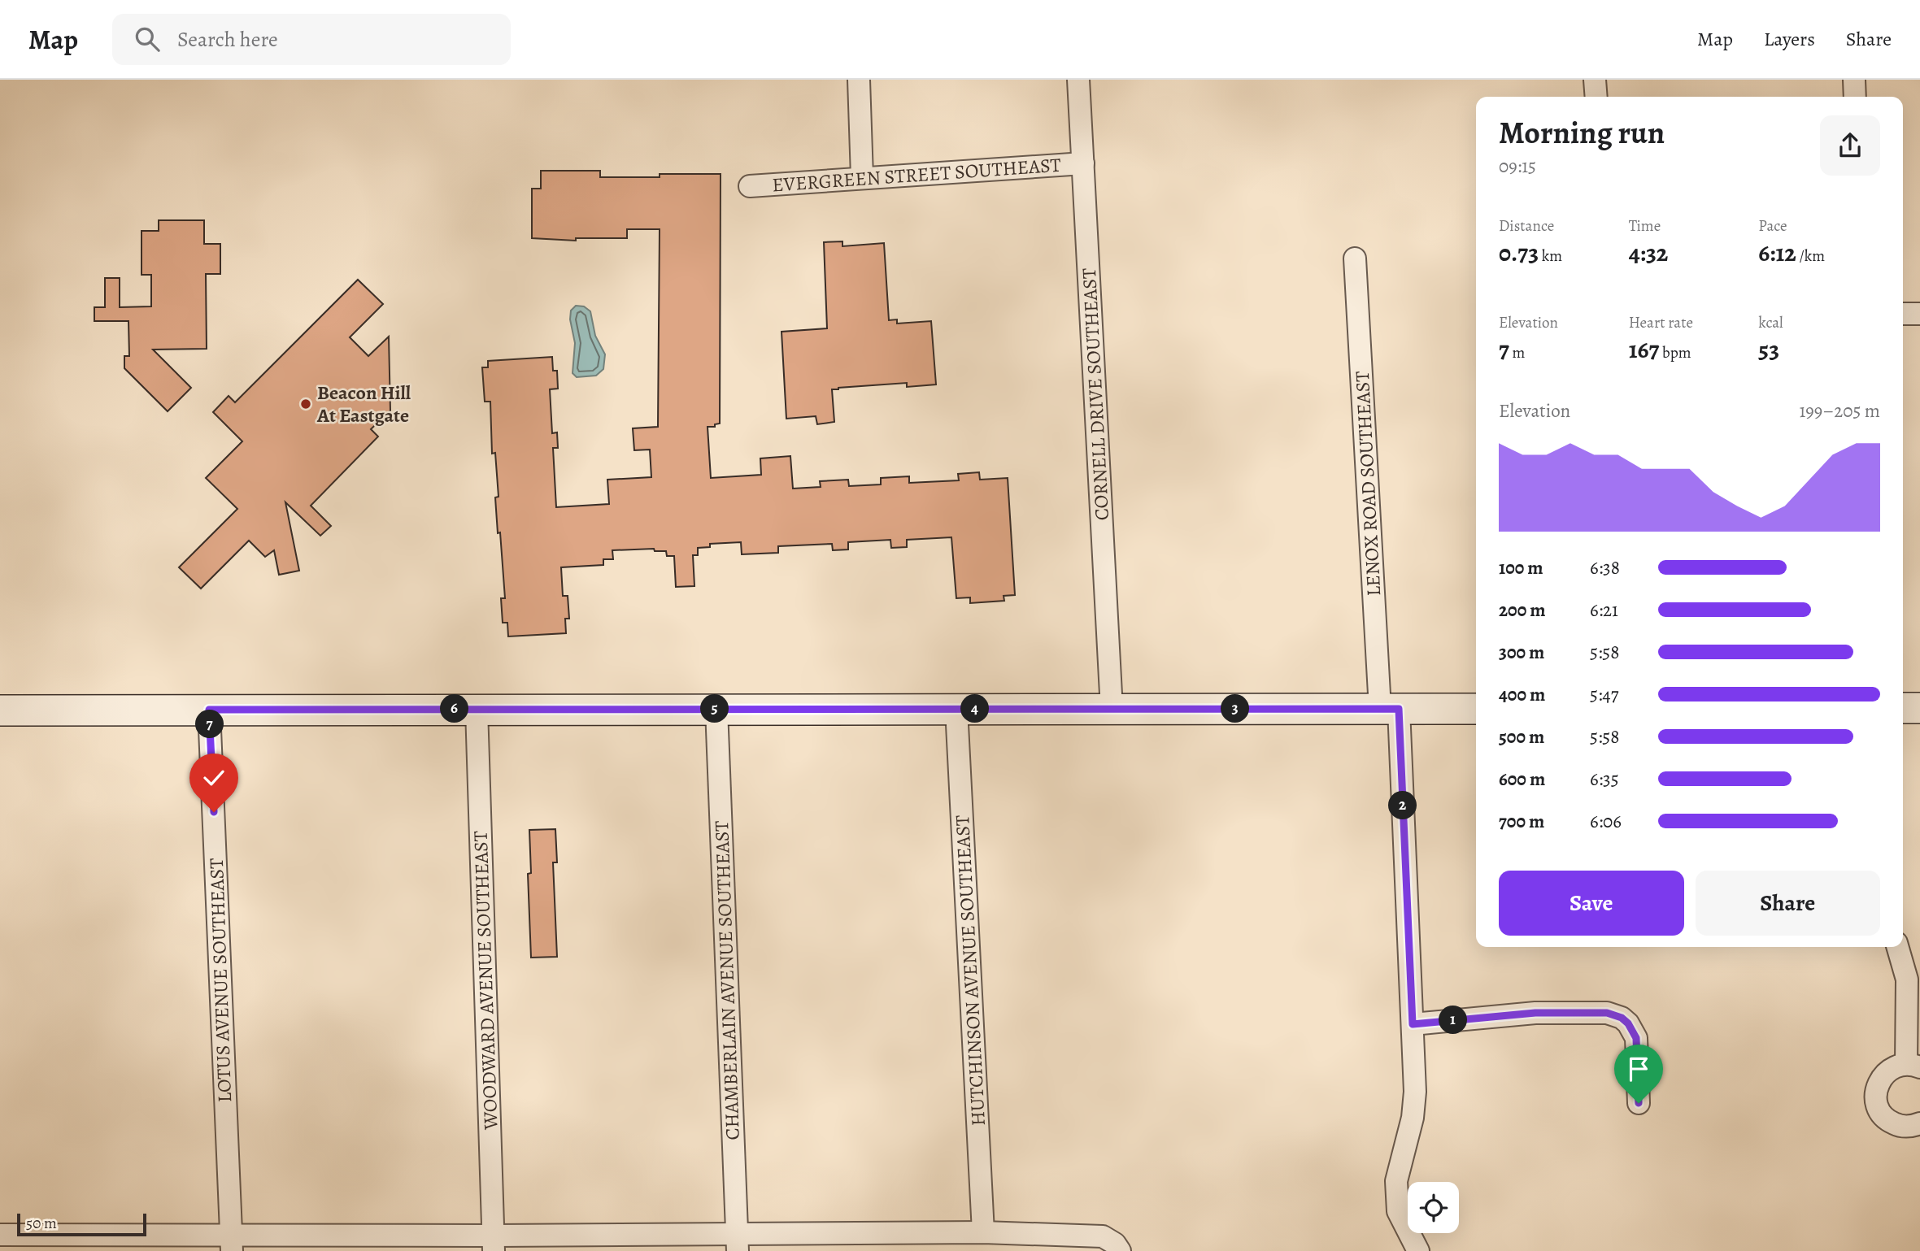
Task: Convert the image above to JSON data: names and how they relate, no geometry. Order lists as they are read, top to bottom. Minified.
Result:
{"streets":{"street":["EVERGREEN STREET SOUTHEAST","CORNELL DRIVE SOUTHEAST","LENOX ROAD SOUTHEAST","HUTCHINSON AVENUE SOUTHEAST","LOTUS AVENUE SOUTHEAST","WOODWARD AVENUE SOUTHEAST","CHAMBERLAIN AVENUE SOUTHEAST"]},"crossings":[["EVERGREEN STREET SOUTHEAST","CORNELL DRIVE SOUTHEAST"]],"places":["Beacon Hill At Eastgate"],"scale_bar":"50 m","page":{"header":"Map","search":"Search here","nav":["Map","Layers","Share"],"heading":["Morning run","09:15"],"stats":[["Distance","0.73 km"],["Time","4:32"],["Pace","6:12 /km"],["Elevation","7 m"],["Heart rate","167 bpm"],["kcal","53"]],"chart":["Elevation","199–205 m"],"list":[{"name":"100 m","note":"6:38"},{"name":"200 m","note":"6:21"},{"name":"300 m","note":"5:58"},{"name":"400 m","note":"5:47"},{"name":"500 m","note":"5:58"},{"name":"600 m","note":"6:35"},{"name":"700 m","note":"6:06"}],"pins":["3","4","5","6","7","2","1"],"buttons":["Save","Share"],"scale":"50 m"}}
